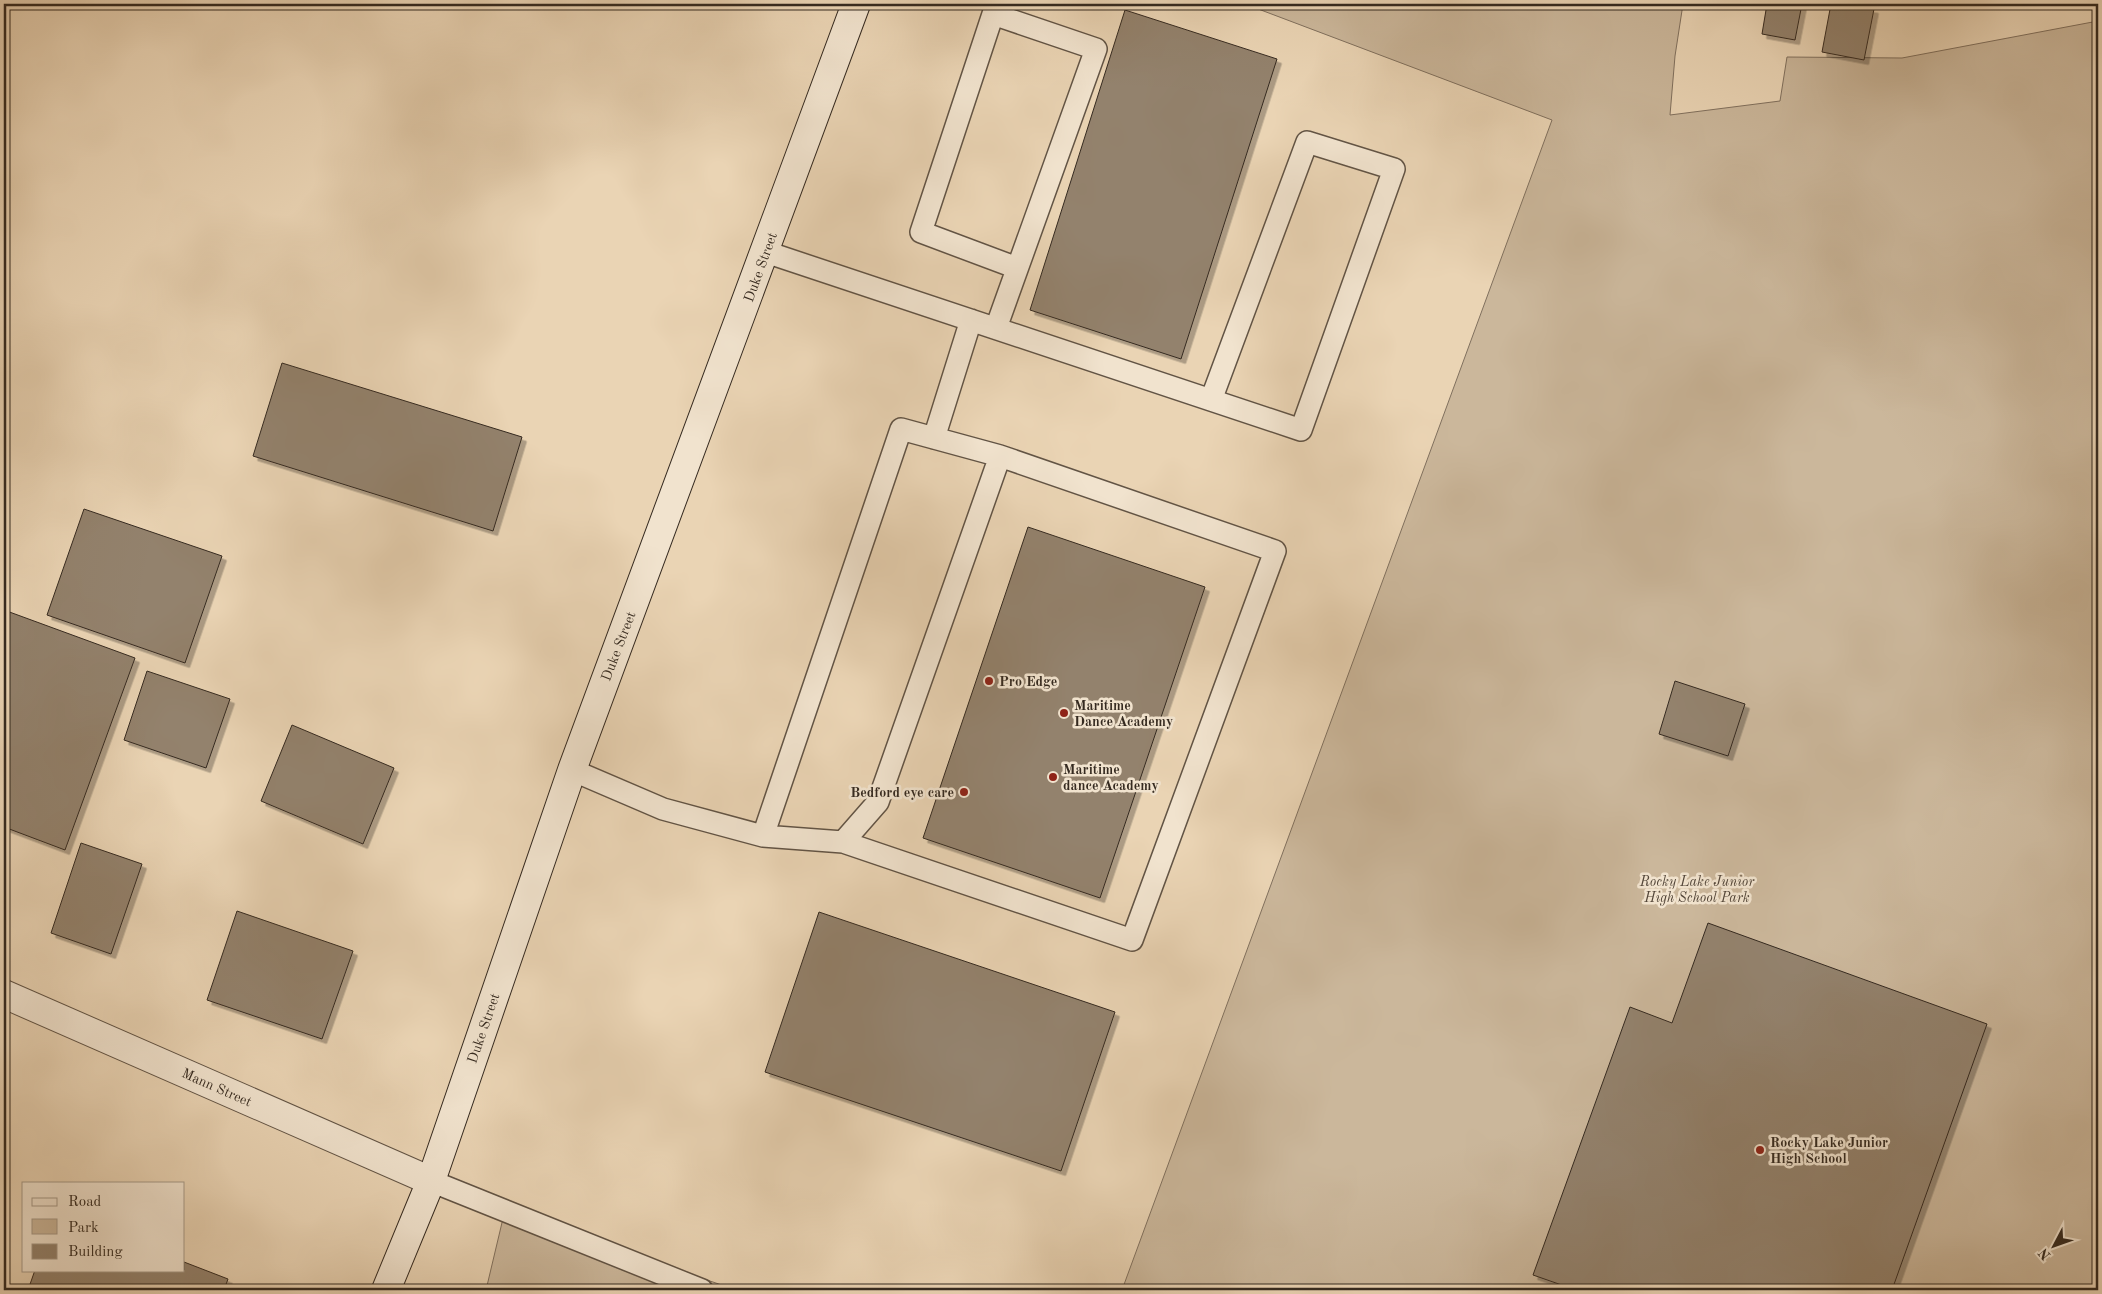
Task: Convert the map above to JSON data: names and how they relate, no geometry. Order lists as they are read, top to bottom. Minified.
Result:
{"streets":{"main road":["Duke Street","Mann Street"]},"crossings":[["Duke Street","Mann Street"]],"parks":["Rocky Lake Junior High School Park"],"places":["Pro Edge","Maritime Dance Academy","Maritime dance Academy","Bedford eye care","Rocky Lake Junior High School"],"legend":["Road","Park","Building"],"north":"bottom left"}
